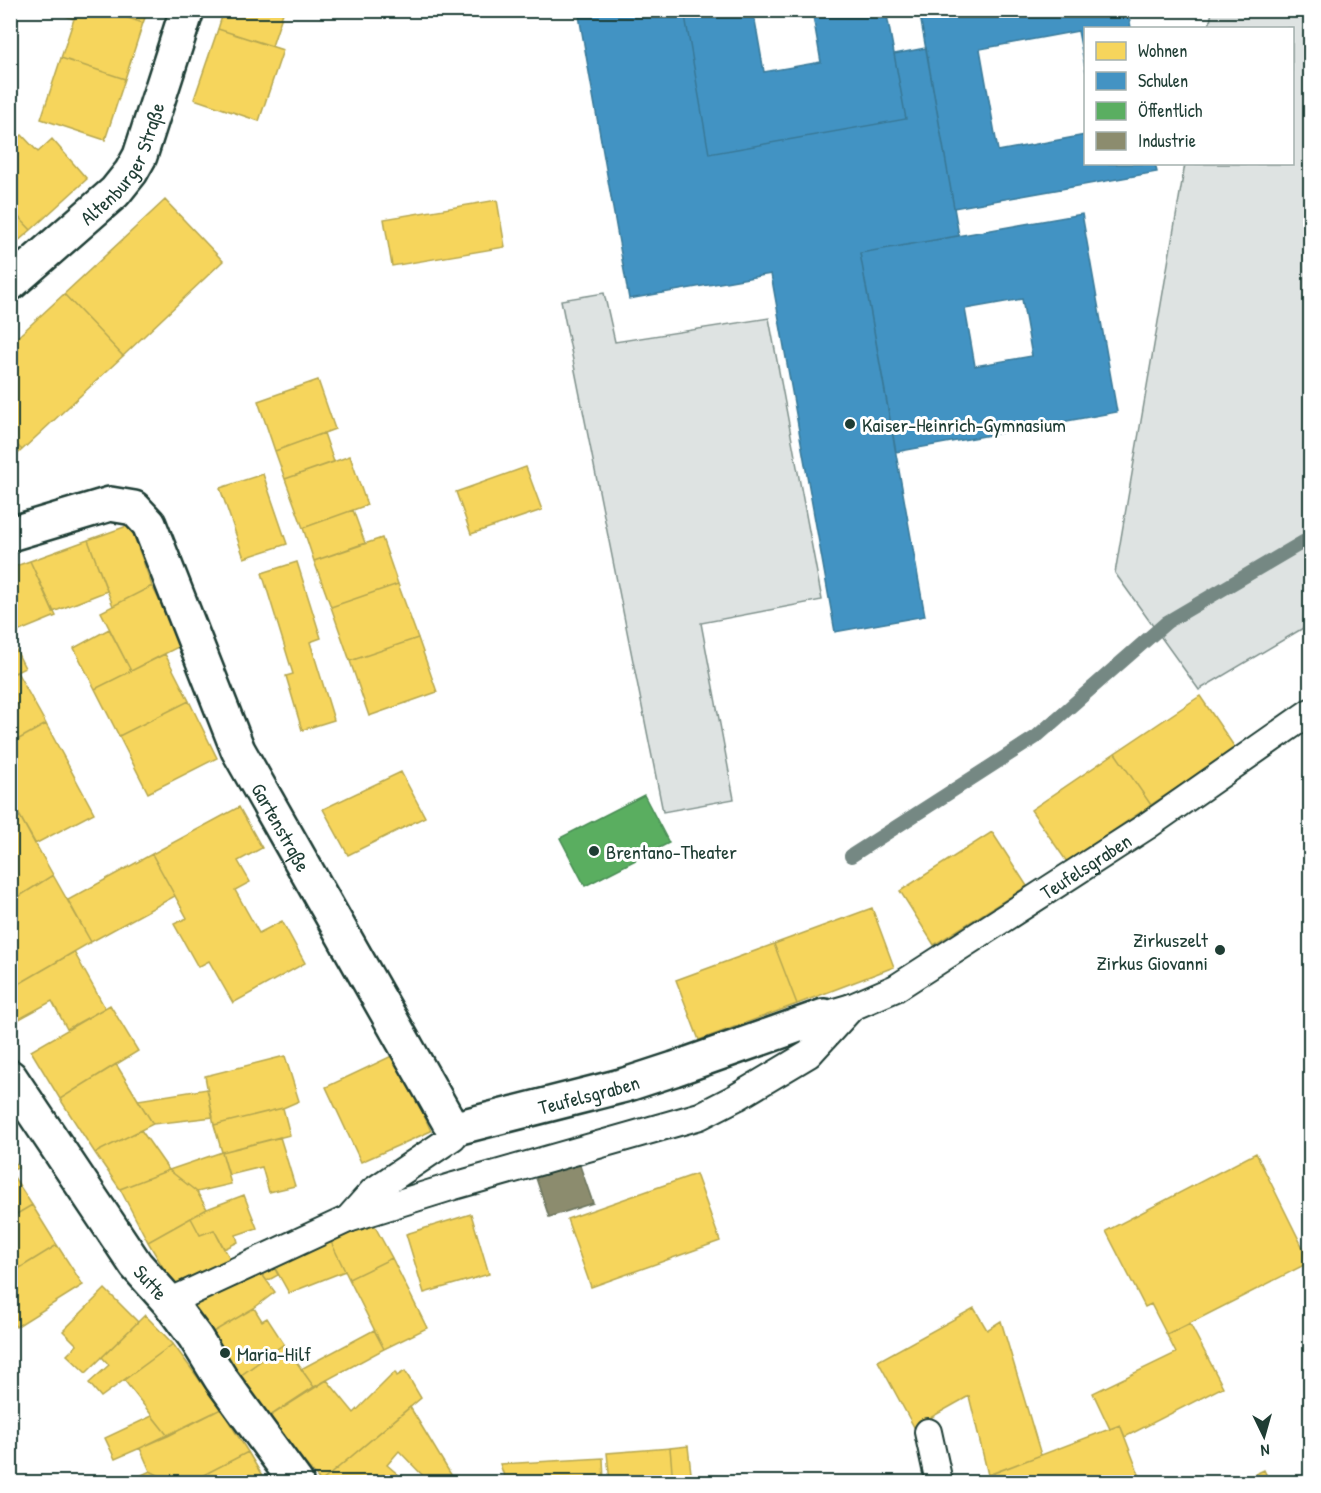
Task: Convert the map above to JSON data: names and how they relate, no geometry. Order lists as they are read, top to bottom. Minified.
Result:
{"streets":{"street":["Altenburger Straße","Gartenstraße","Teufelsgraben","Sutte"]},"crossings":[["Gartenstraße","Teufelsgraben"],["Teufelsgraben","Sutte"]],"places":["Kaiser-Heinrich-Gymnasium","Brentano-Theater","Zirkuszelt Zirkus Giovanni","Maria-Hilf"],"legend":["Wohnen","Schulen","Öffentlich","Industrie"],"north":"bottom"}
